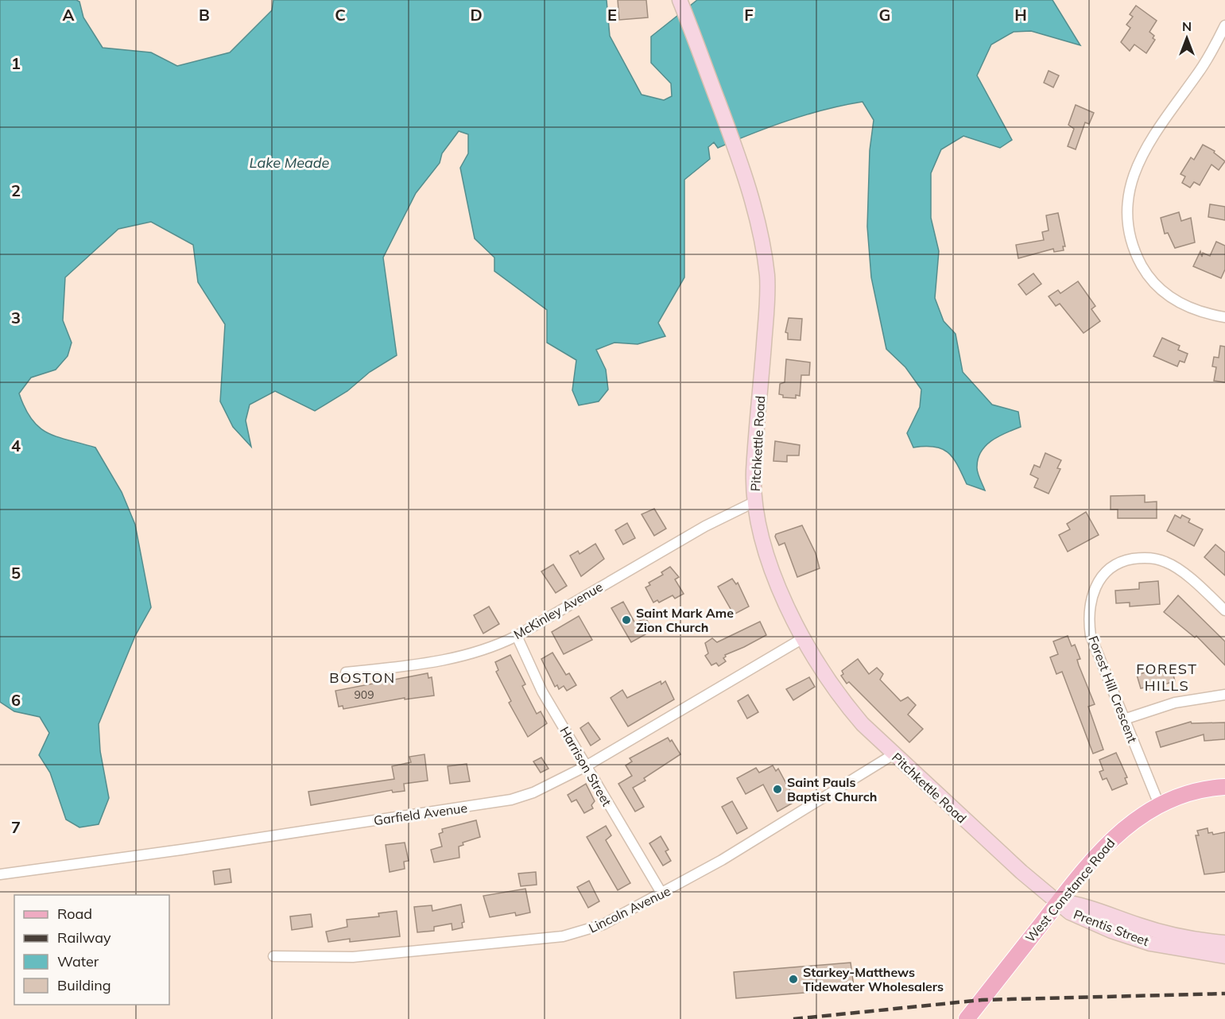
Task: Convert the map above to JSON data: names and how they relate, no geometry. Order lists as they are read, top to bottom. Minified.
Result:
{"streets":{"main road":["Pitchkettle Road","West Constance Road","Prentis Street"],"street":["McKinley Avenue","Forest Hill Crescent","Harrison Street","Garfield Avenue","Lincoln Avenue"]},"crossings":[["Pitchkettle Road","McKinley Avenue"],["Pitchkettle Road","Garfield Avenue"],["Pitchkettle Road","West Constance Road"],["Pitchkettle Road","Lincoln Avenue"],["Pitchkettle Road","Prentis Street"],["McKinley Avenue","Harrison Street"],["Forest Hill Crescent","West Constance Road"],["Harrison Street","Garfield Avenue"],["Harrison Street","Lincoln Avenue"],["West Constance Road","Prentis Street"]],"districts":["FOREST HILLS","BOSTON"],"water":["Lake Meade"],"places":["Saint Mark Ame Zion Church","Saint Pauls Baptist Church","Starkey-Matthews Tidewater Wholesalers"],"house_numbers":["909"],"legend":["Road","Railway","Water","Building"],"north":"top","grid":{"columns":["A","B","C","D","E","F","G","H"],"rows":["1","2","3","4","5","6","7"]}}
